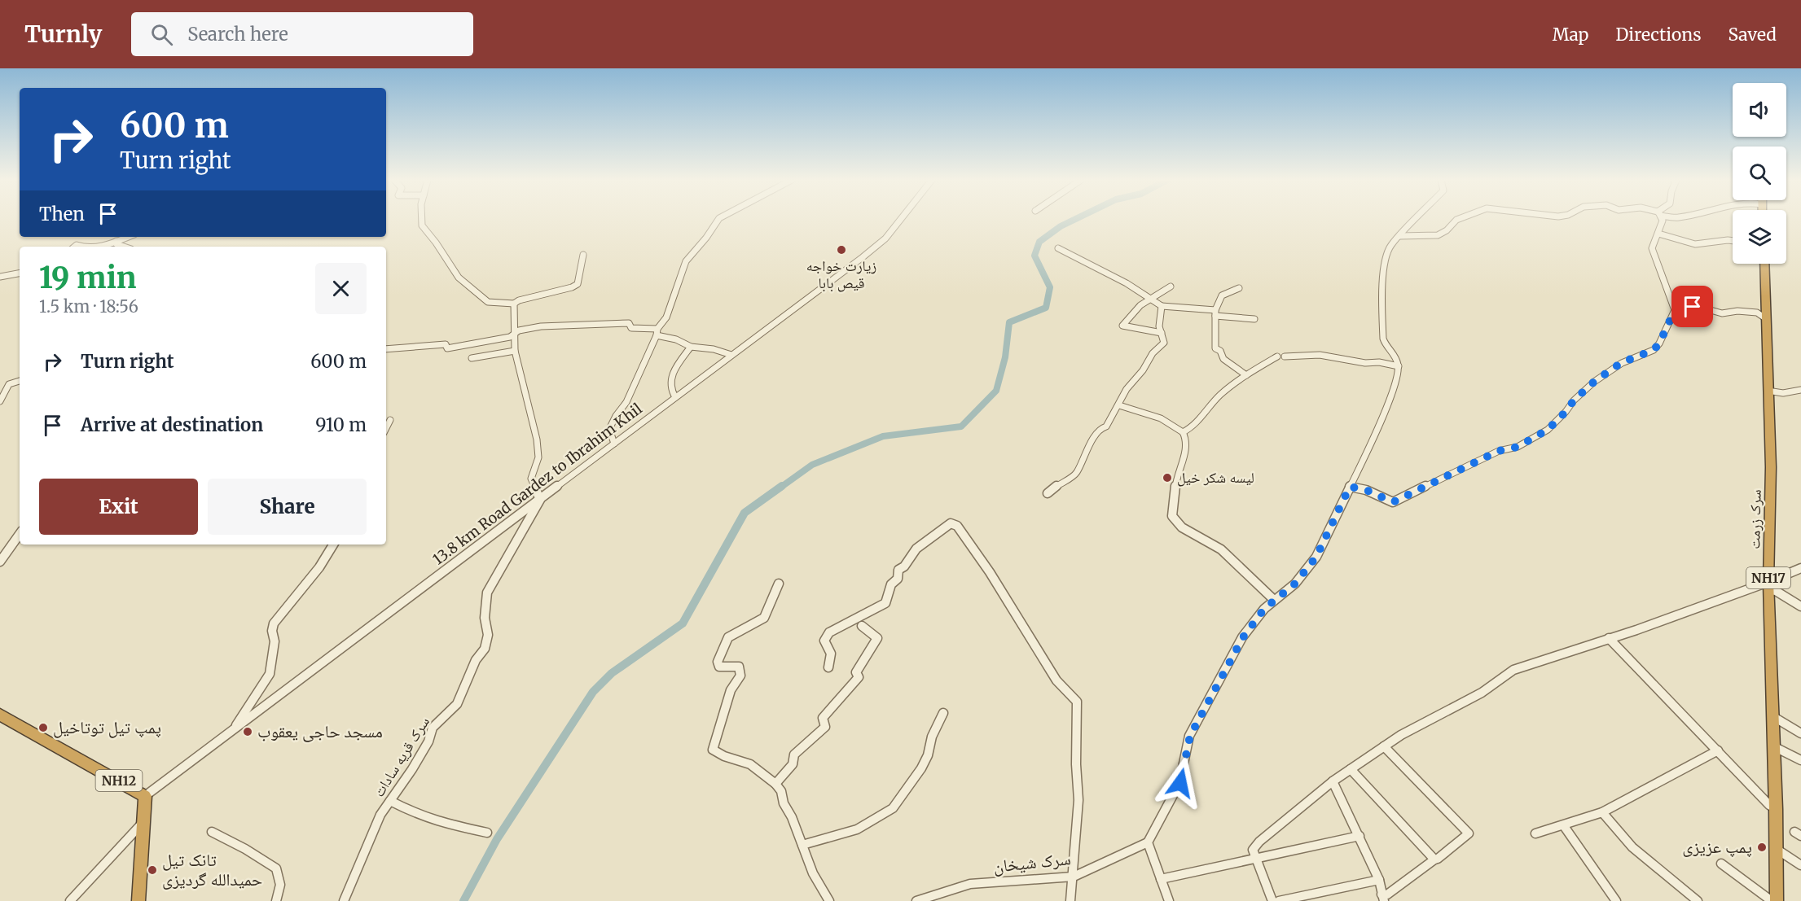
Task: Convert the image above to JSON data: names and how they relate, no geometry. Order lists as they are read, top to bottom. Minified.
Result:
{"streets":{"highway":["سرک زرمت","NH17","NH12"],"street":["13.8 km Road Gardez to Ibrahim Khil","سرک قریه سادات","سرک شیخان"]},"crossings":[["13.8 km Road Gardez to Ibrahim Khil","سرک قریه سادات"],["13.8 km Road Gardez to Ibrahim Khil","NH12"]],"places":["زیارت خواجه قیص بابا","لیسه شکر خیل","پمپ تیل توتاخیل","مسجد حاجی یعقوب","پمپ عزیزی","تانک تیل حمیدالله گردیزی"],"page":{"header":"Turnly","search":"Search here","nav":["Map","Directions","Saved"],"turn":["600 m","Turn right"],"then":"Then","heading":["19 min","1.5 km · 18:56"],"list":[{"name":"Turn right","value":"600 m"},{"name":"Arrive at destination","value":"910 m"}],"buttons":["Exit","Share"]}}
